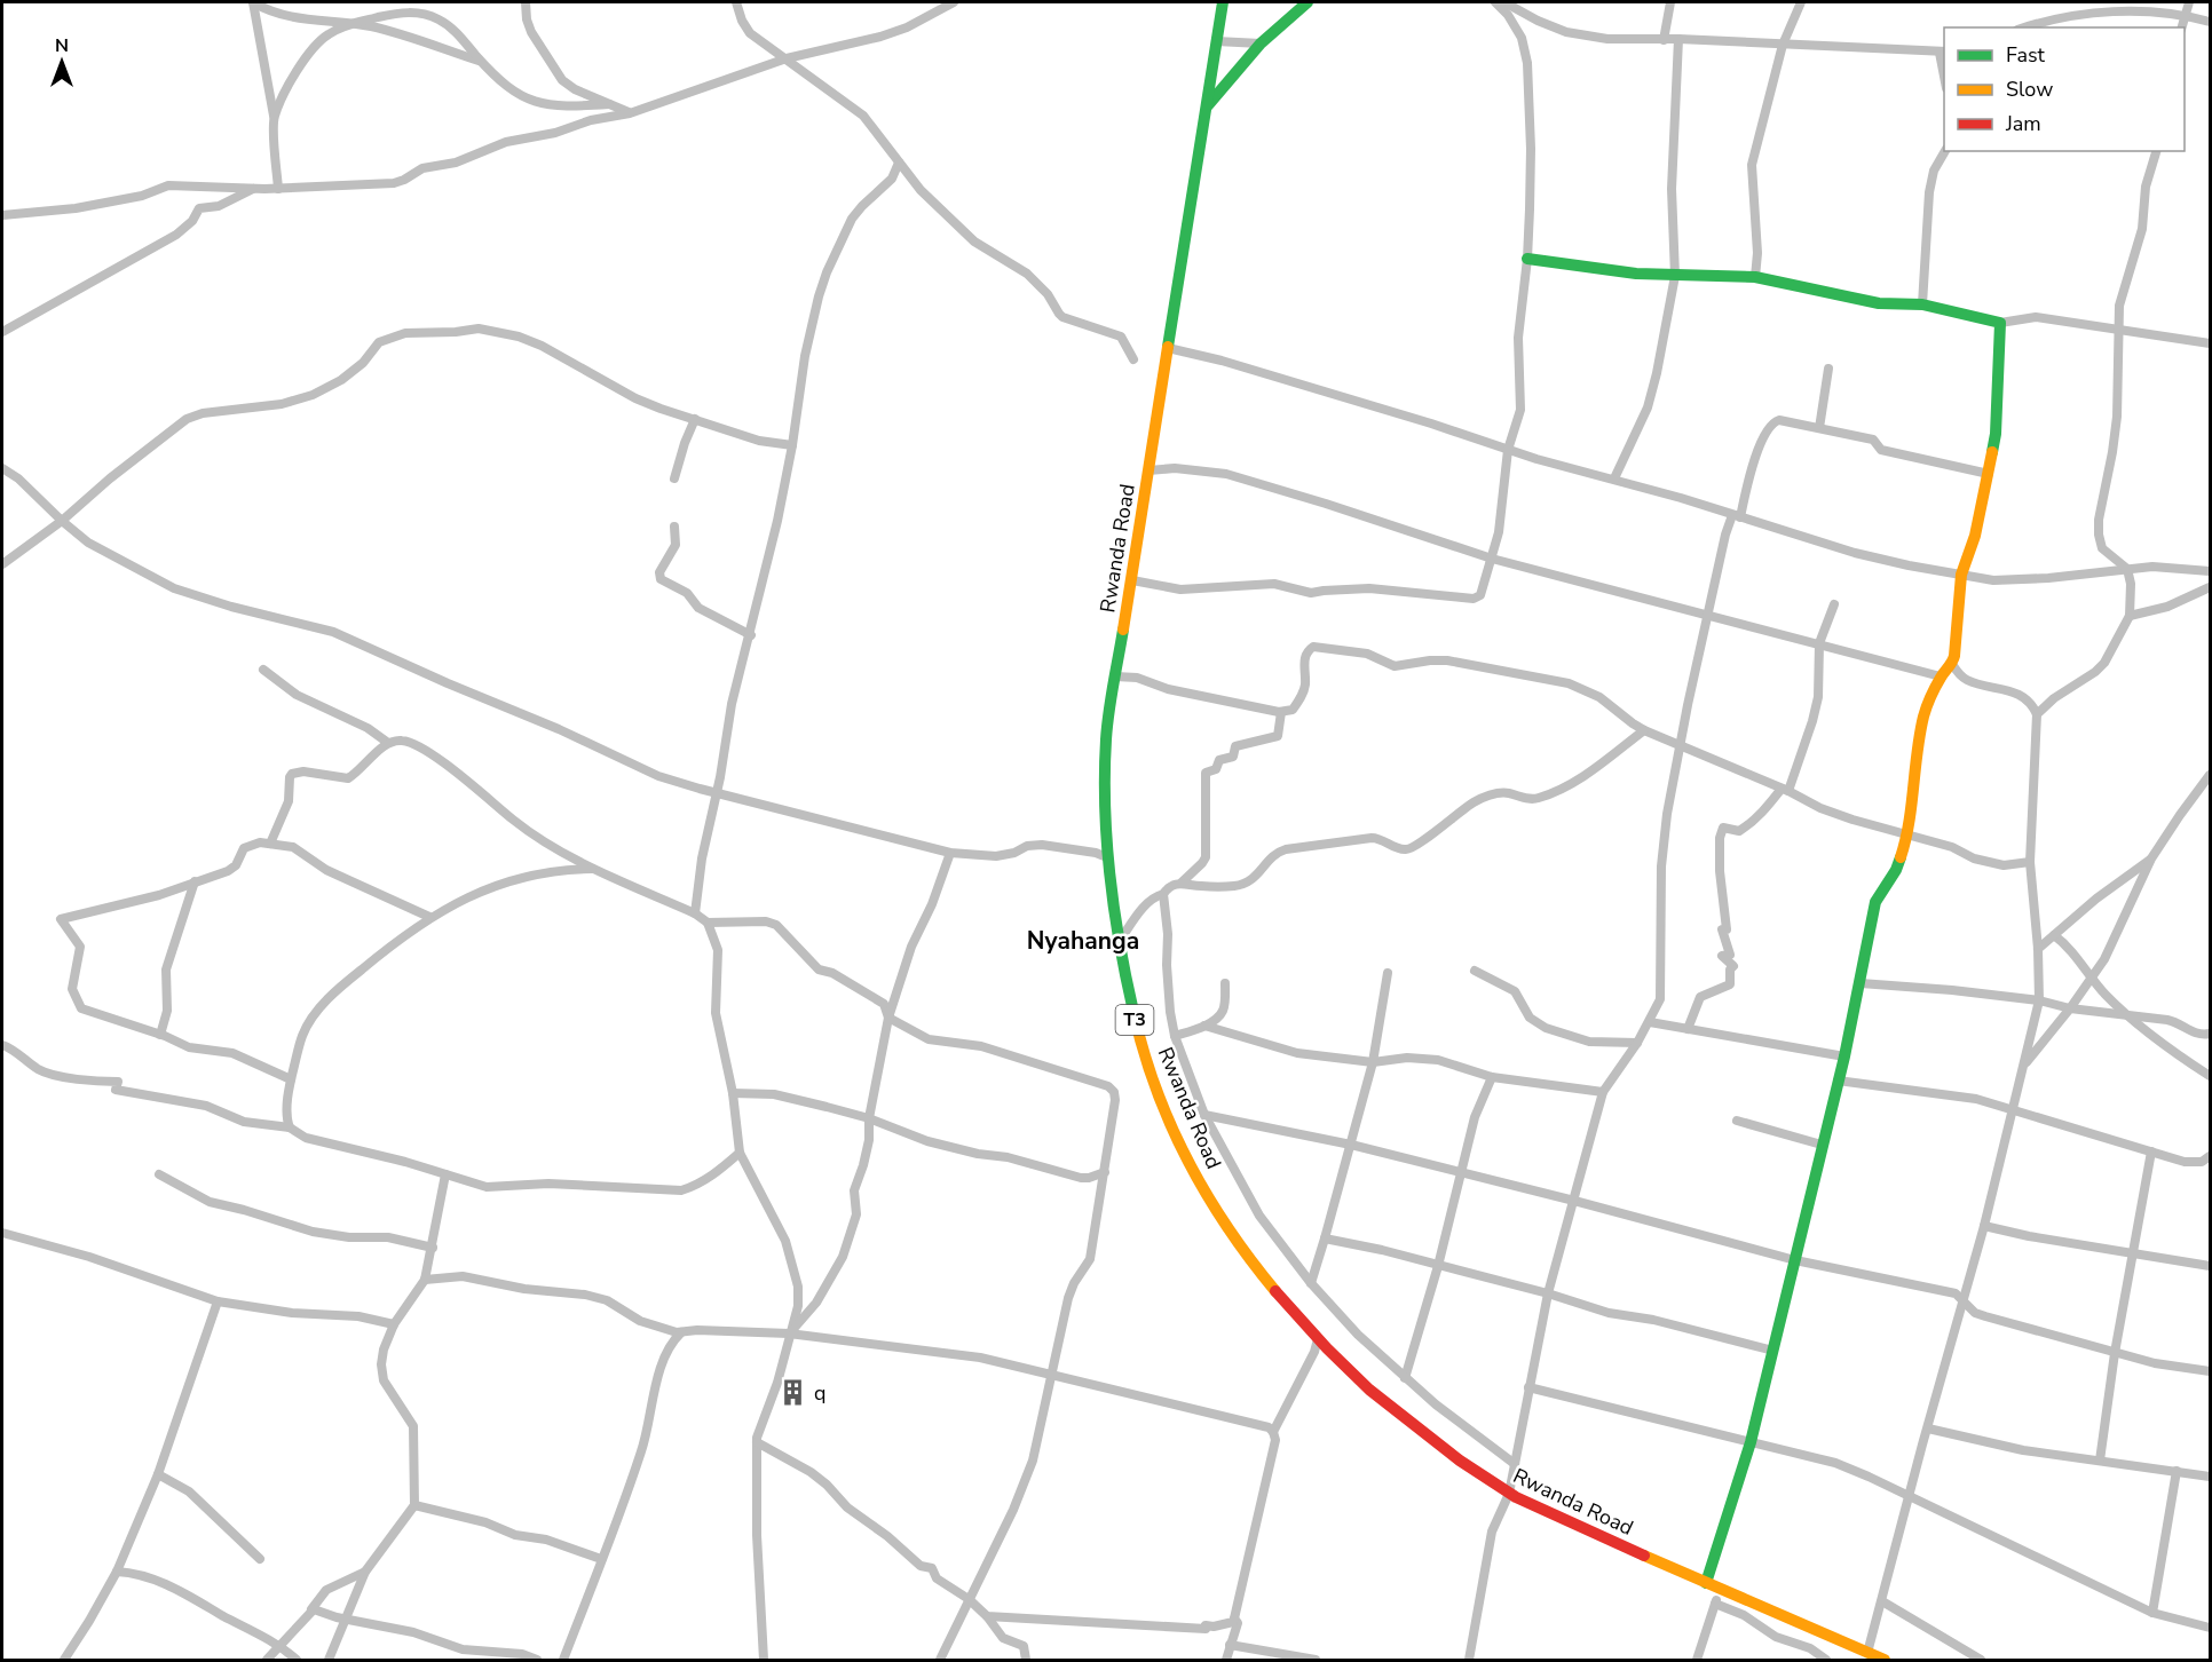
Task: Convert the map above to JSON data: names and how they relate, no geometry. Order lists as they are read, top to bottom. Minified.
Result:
{"streets":{"main road":["Rwanda Road","T3"]},"districts":["Nyahanga"],"places":{"building":["q"]},"legend":["Fast","Slow","Jam"],"north":"top"}
